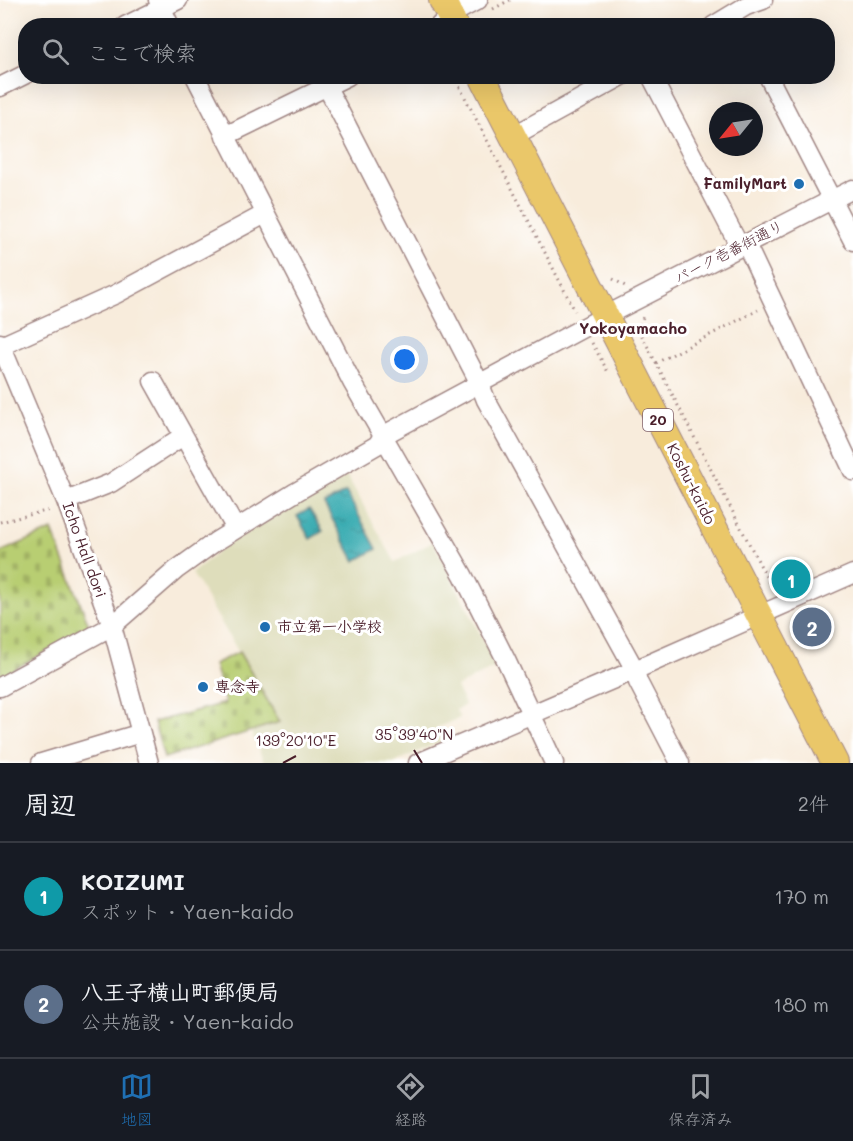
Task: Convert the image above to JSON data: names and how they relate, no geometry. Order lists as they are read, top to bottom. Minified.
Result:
{"streets":{"highway":["20","Koshu-kaido"],"street":["パーク壱番街通り","Icho Hall dori"]},"crossings":[["パーク壱番街通り","Koshu-kaido"],["パーク壱番街通り","Icho Hall dori"]],"districts":["Yokoyamacho"],"places":["FamilyMart","市立第一小学校","専念寺"],"north":"bottom left","page":{"search":"ここで検索","pins":["1","2"],"heading":["周辺","2件"],"list":[{"mark":"1","name":"KOIZUMI","note":"スポット · Yaen-kaido","value":"170 m"},{"mark":"2","name":"八王子横山町郵便局","note":"公共施設 · Yaen-kaido","value":"180 m"}],"nav":["地図","経路","保存済み"]},"coordinates":["35°39'40\"N","139°20'10\"E"]}
